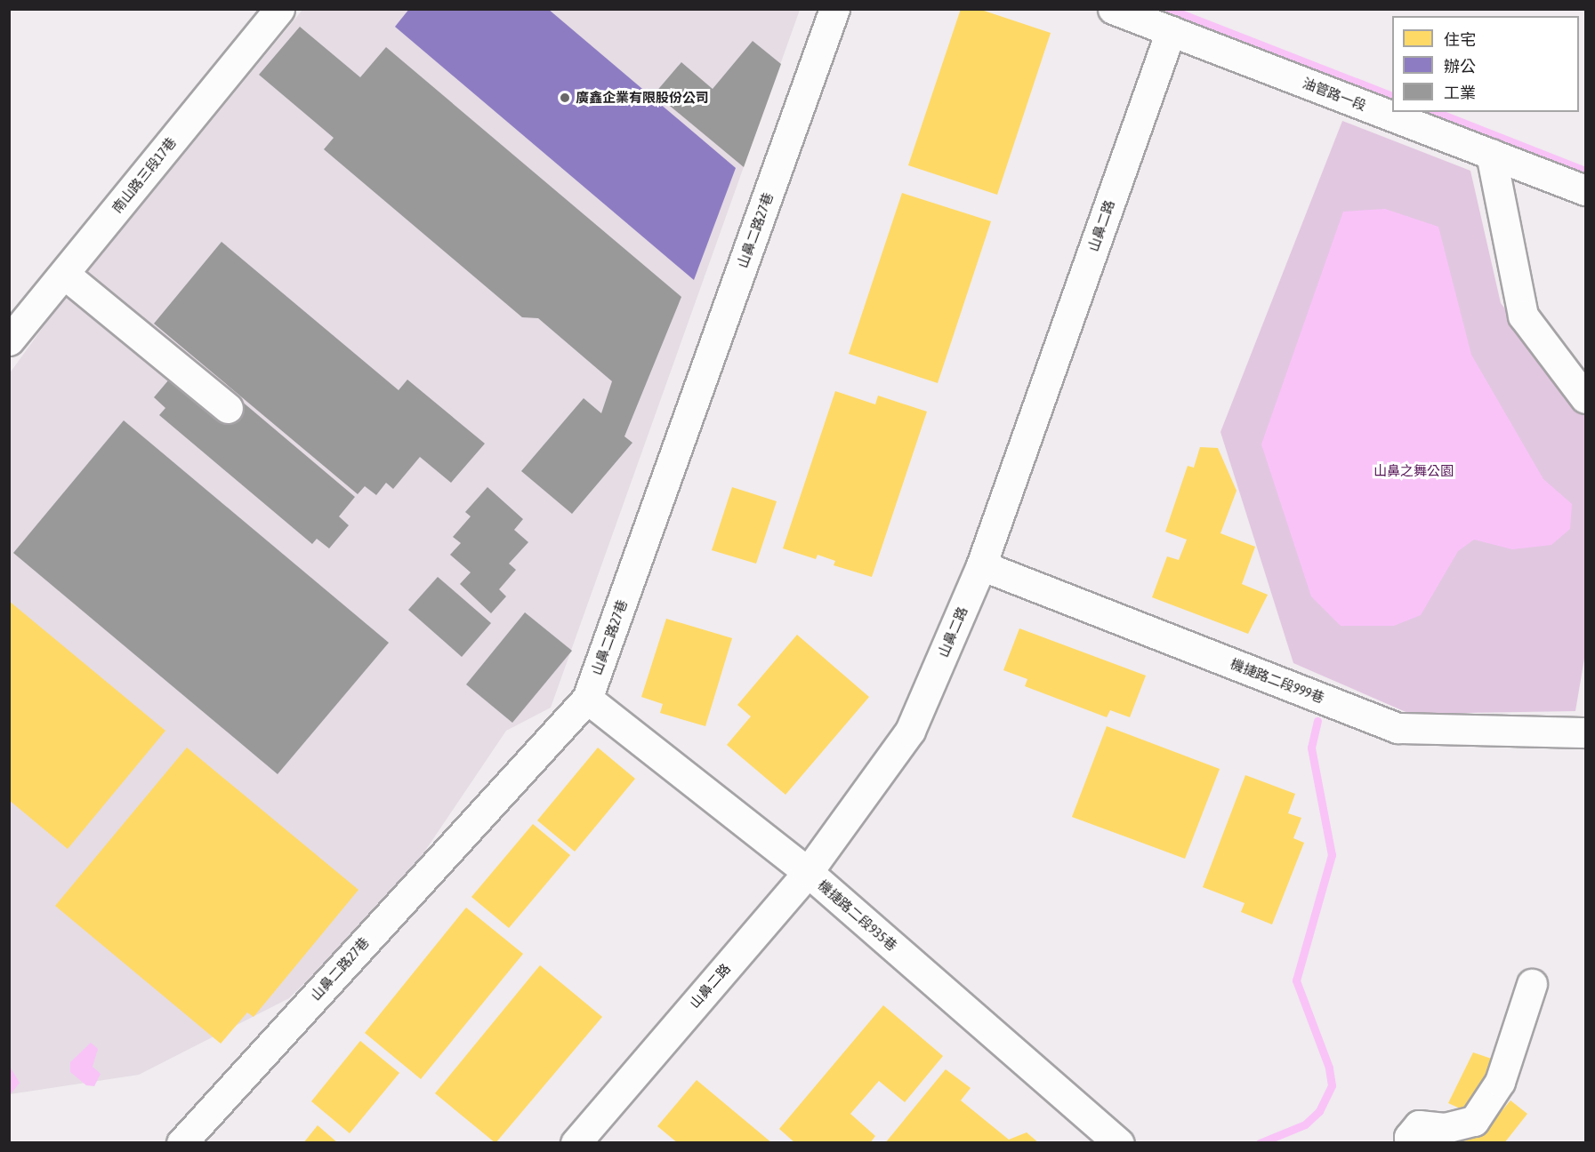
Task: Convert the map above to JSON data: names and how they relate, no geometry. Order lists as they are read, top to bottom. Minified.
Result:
{"streets":{"street":["油管路一段","南山路三段17巷","山鼻二路","山鼻二路27巷","機捷路二段999巷","機捷路二段935巷"]},"crossings":[["油管路一段","山鼻二路"],["山鼻二路","機捷路二段999巷"],["山鼻二路","機捷路二段935巷"],["山鼻二路27巷","機捷路二段935巷"]],"parks":["山鼻之舞公園"],"places":["廣鑫企業有限股份公司"],"legend":["住宅","辦公","工業"]}
